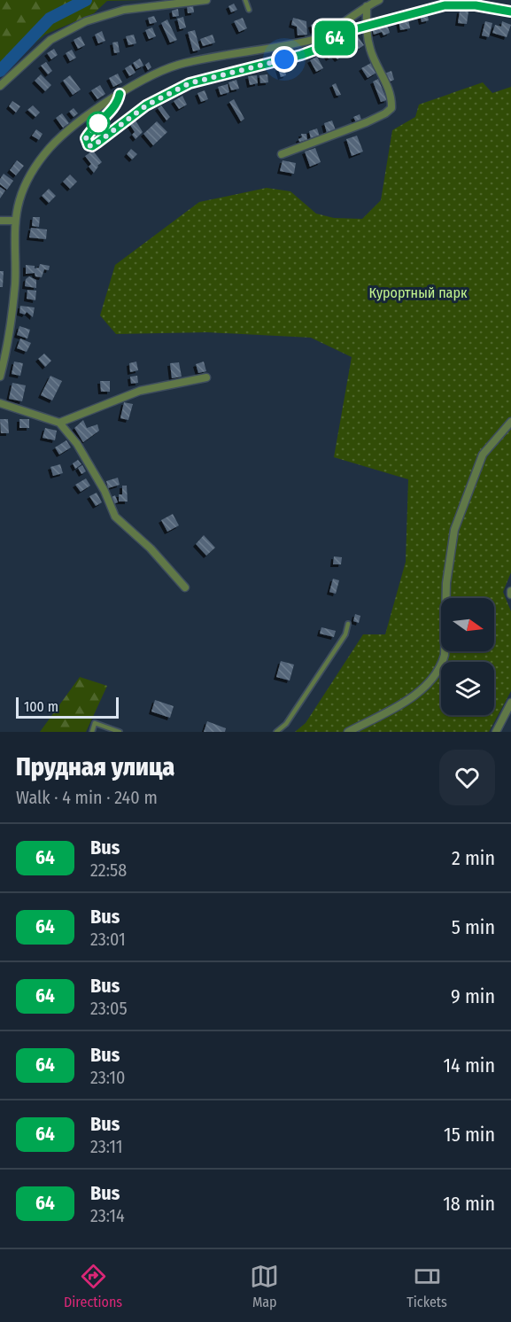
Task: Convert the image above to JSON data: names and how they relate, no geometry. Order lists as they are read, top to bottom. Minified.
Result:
{"parks":["Курортный парк"],"lines":["bus line 64"],"scale_bar":"100 m","north":"right","page":{"on_map":"64","scale":"100 m","heading":["Прудная улица","Walk · 4 min · 240 m"],"list":[{"mark":"64","name":"Bus","note":"22:58","value":"2 min"},{"mark":"64","name":"Bus","note":"23:01","value":"5 min"},{"mark":"64","name":"Bus","note":"23:05","value":"9 min"},{"mark":"64","name":"Bus","note":"23:10","value":"14 min"},{"mark":"64","name":"Bus","note":"23:11","value":"15 min"},{"mark":"64","name":"Bus","note":"23:14","value":"18 min"}],"tabs":["Directions","Map","Tickets"]}}
